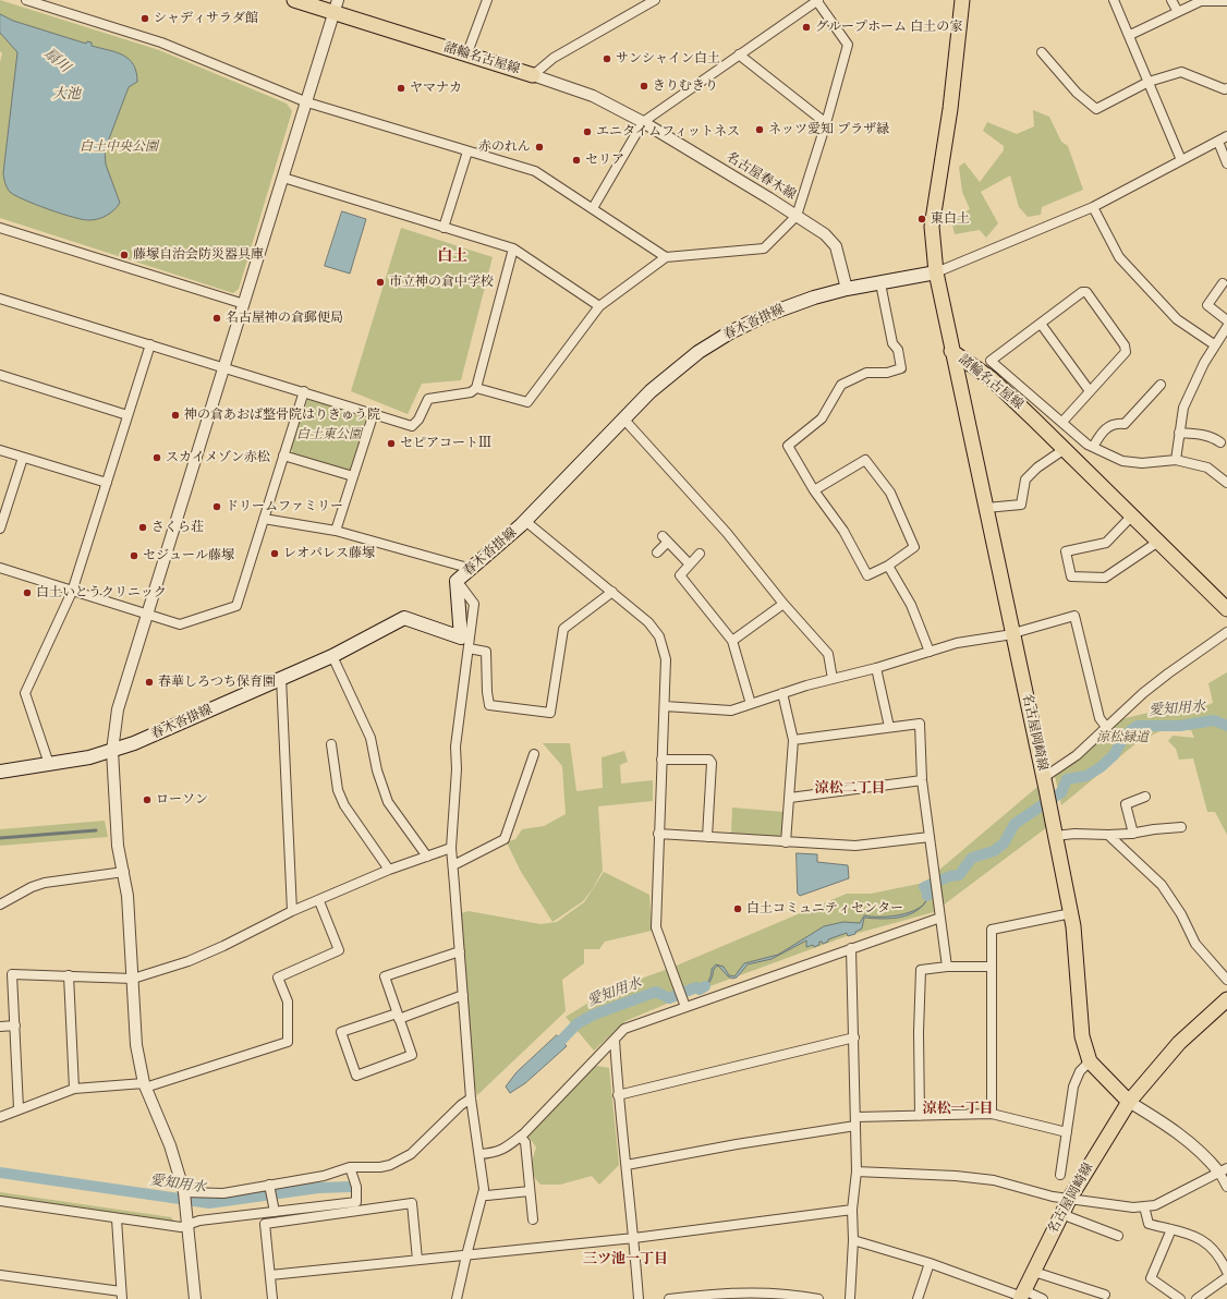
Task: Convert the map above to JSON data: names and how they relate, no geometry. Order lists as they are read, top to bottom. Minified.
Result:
{"streets":{"main road":["諸輪名古屋線","春木沓掛線","名古屋岡崎線"],"street":["名古屋春木線"]},"crossings":[["諸輪名古屋線","名古屋春木線"],["諸輪名古屋線","春木沓掛線"],["諸輪名古屋線","名古屋岡崎線"],["名古屋春木線","春木沓掛線"]],"districts":["白土","涼松二丁目","涼松一丁目","三ツ池一丁目"],"water":["扇川","大池","愛知用水"],"parks":["白土中央公園","白土東公園","涼松緑道"],"places":["シャディサラダ館","グループホーム 白土の家","サンシャイン白土","きりむきり","ヤマナカ","ネッツ愛知 プラザ緑","エニタイムフィットネス","赤のれん","セリア","東白土","藤塚自治会防災器具庫","市立神の倉中学校","名古屋神の倉郵便局","神の倉あおば整骨院はりきゅう院","セピアコートⅢ","スカイメゾン赤松","ドリームファミリー","さくら荘","レオパレス藤塚","セジュール藤塚","白土いとうクリニック","春華しろつち保育園","ローソン","白土コミュニティセンター"]}
